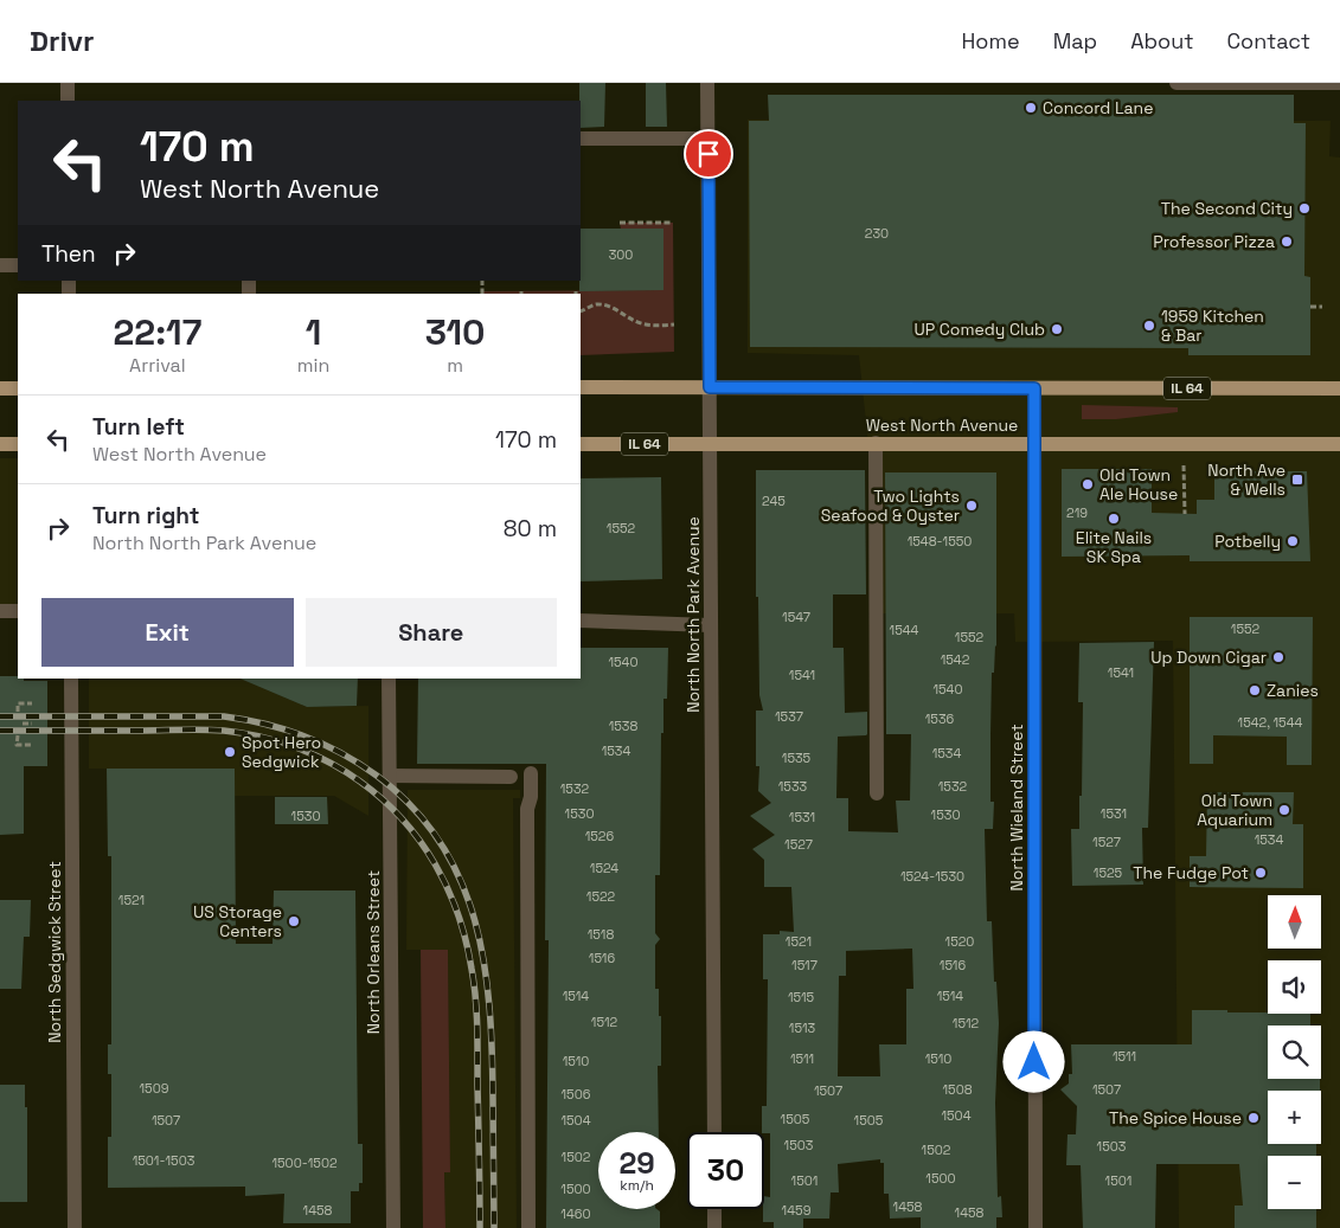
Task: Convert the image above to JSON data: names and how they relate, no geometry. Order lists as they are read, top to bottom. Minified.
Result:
{"streets":{"main road":["IL 64","West North Avenue"],"street":["North North Park Avenue","North Wieland Street","North Sedgwick Street","North Orleans Street"]},"crossings":[["IL 64","North North Park Avenue"],["IL 64","North Wieland Street"],["West North Avenue","North North Park Avenue"],["West North Avenue","North Wieland Street"]],"places":{"other":["Concord Lane","The Second City","Professor Pizza","1959 Kitchen & Bar","UP Comedy Club","Old Town Ale House","Two Lights Seafood & Oyster","Elite Nails SK Spa","Potbelly","Up Down Cigar","Zanies","Spot Hero Sedgwick","Old Town Aquarium","The Fudge Pot","US Storage Centers","The Spice House"],"transit":["North Ave & Wells"]},"house_numbers":["230","300","245","219","1552","1548-1550","1547","1552","1544","1552","1542","1540","1541","1541","1540","1537","1536","1542, 1544","1538","1534","1534","1535","1533","1532","1532","1530","1531","1530","1530","1531","1526","1534","1527","1527","1524","1525","1524-1530","1522","1521","1518","1521","1520","1516","1517","1516","1514","1514","1515","1512","1512","1513","1511","1511","1510","1510","1509","1508","1507","1507","1506","1504","1505","1507","1504","1505","1503","1503","1502","1502","1501-1503","1500-1502","1500","1501","1501","1500","1458","1458","1459","1458","1460"],"north":"top","page":{"header":"Drivr","nav":["Home","Map","About","Contact"],"turn":["170 m","West North Avenue"],"then":"Then","eta":["22:17","Arrival","1","min","310","m"],"list":[{"name":"Turn left","note":"West North Avenue","value":"170 m"},{"name":"Turn right","note":"North North Park Avenue","value":"80 m"}],"buttons":["Exit","Share"],"map_buttons":["+","−"],"speed":"29 km/h","limit":"30"}}
